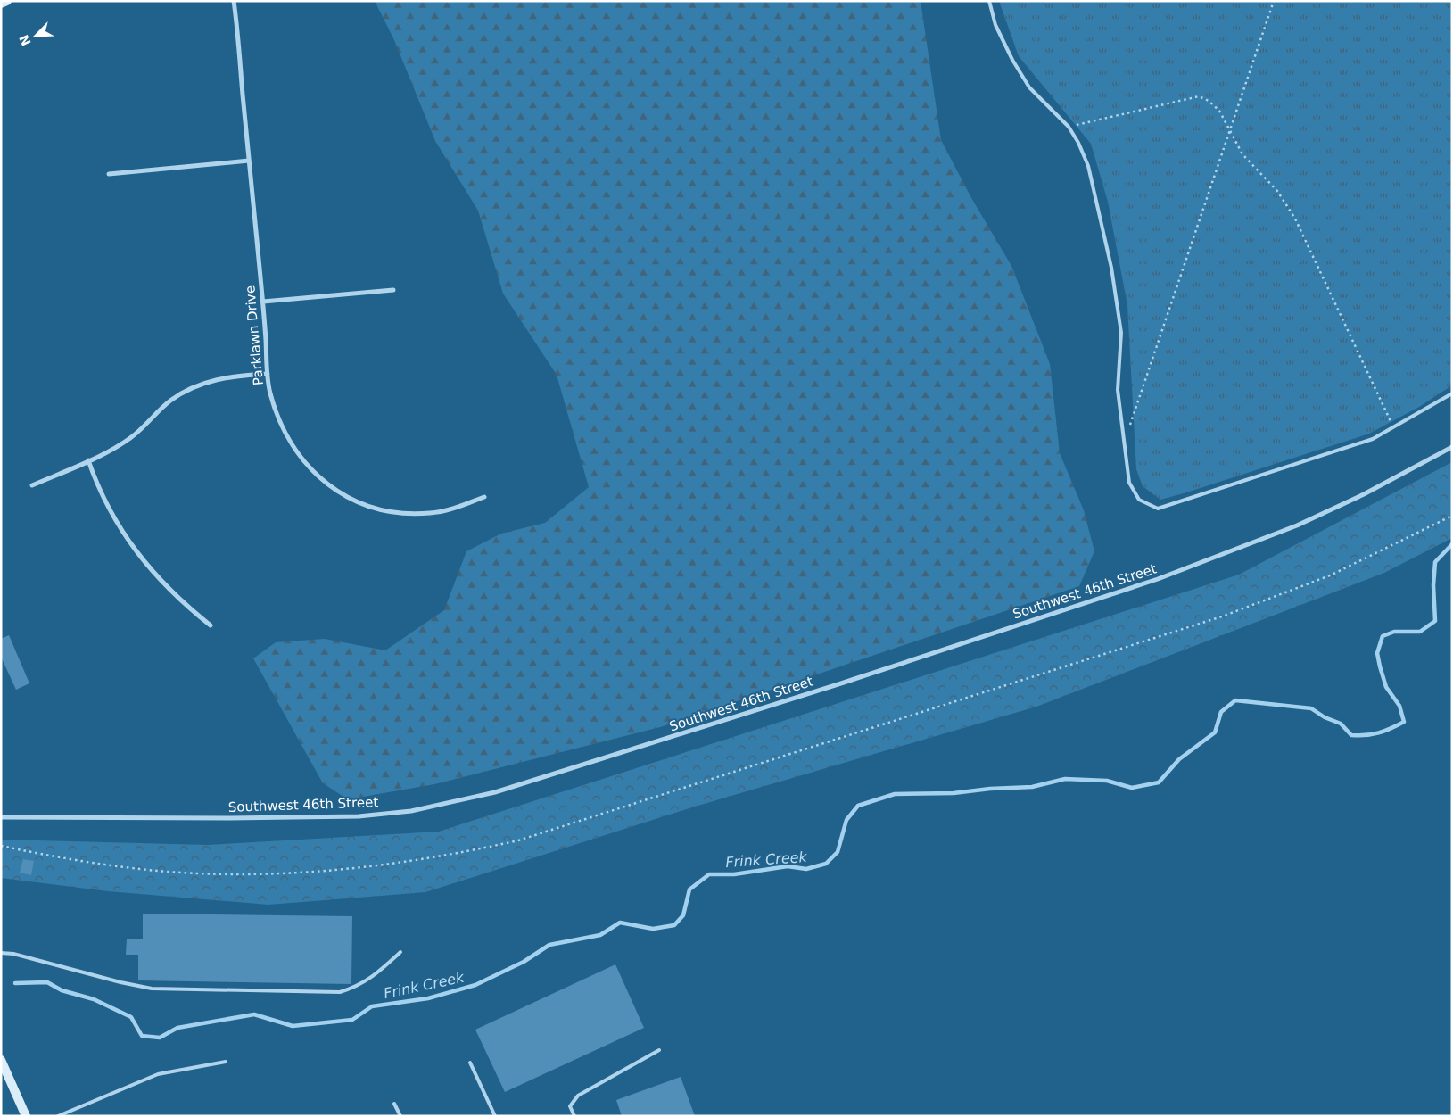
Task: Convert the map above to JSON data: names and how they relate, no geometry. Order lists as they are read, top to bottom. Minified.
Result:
{"streets":{"street":["Parklawn Drive","Southwest 46th Street"]},"water":["Frink Creek"],"north":"bottom left"}
